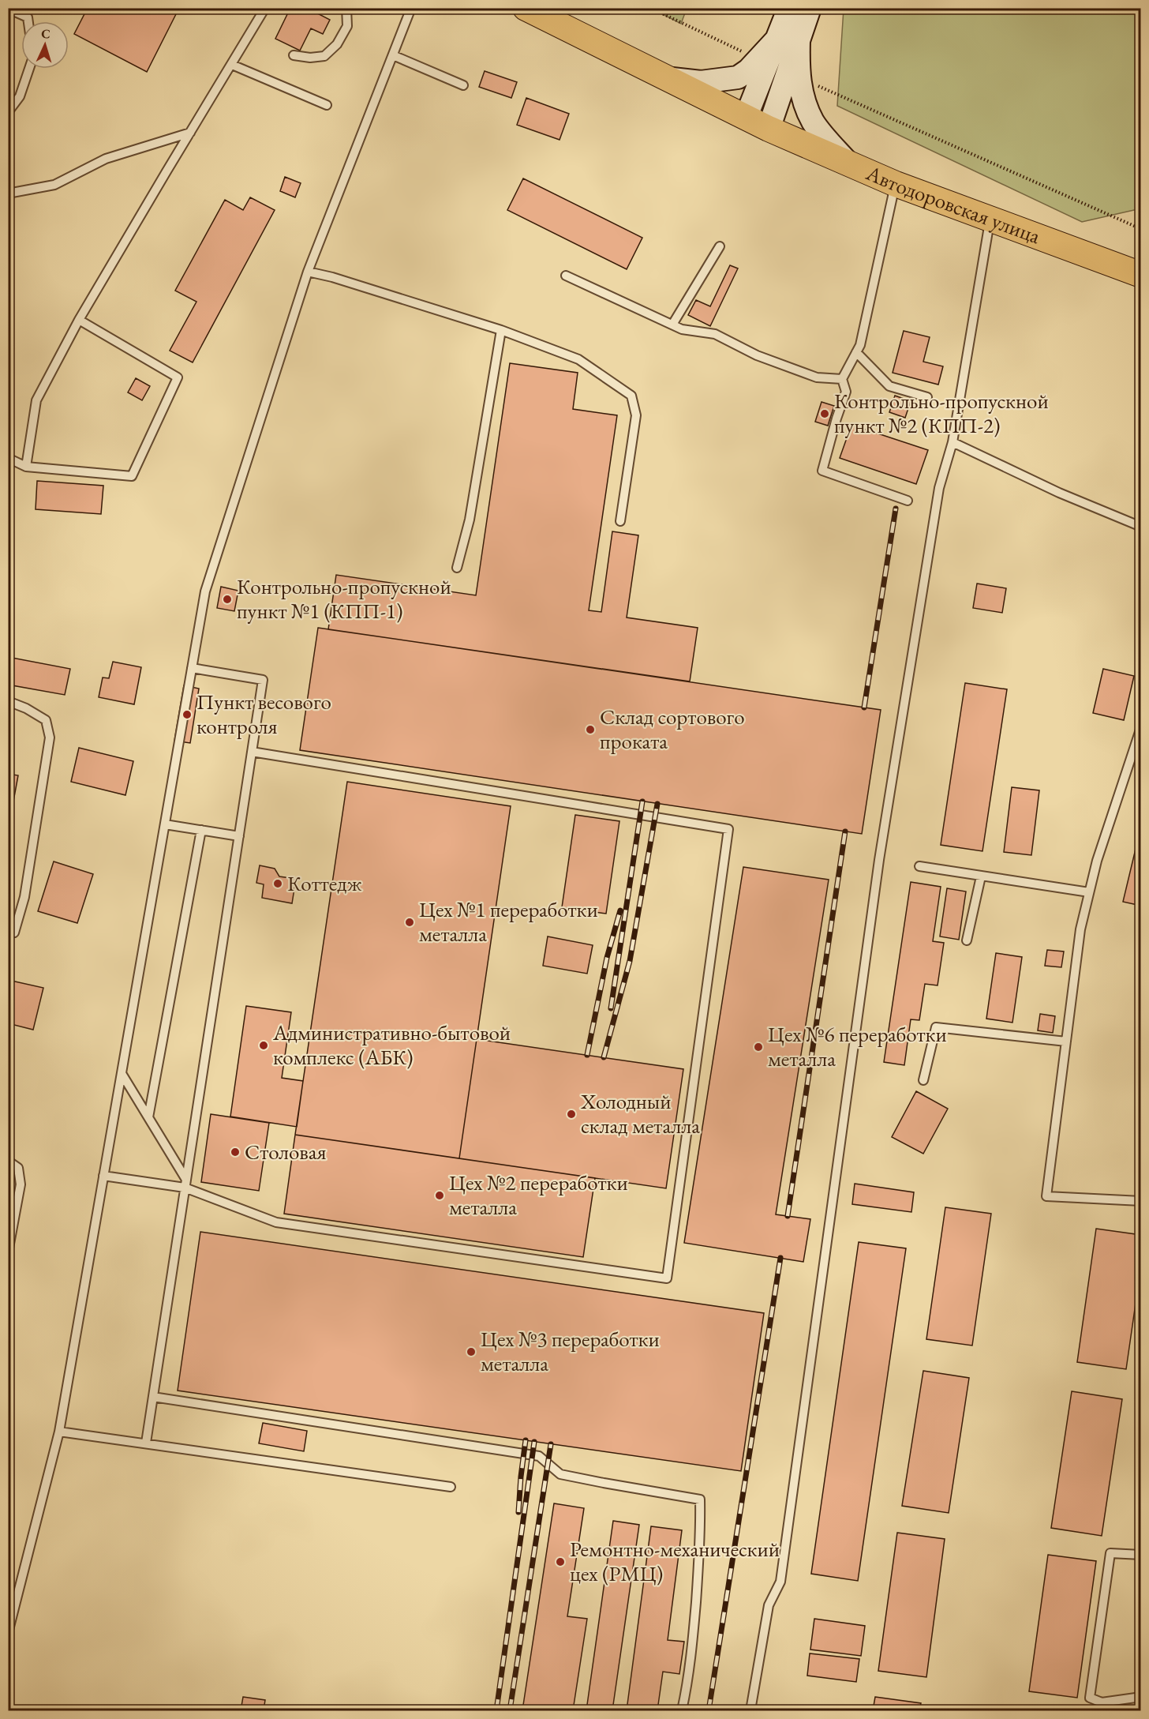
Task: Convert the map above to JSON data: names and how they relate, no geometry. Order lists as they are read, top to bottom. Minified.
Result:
{"streets":{"main road":["Автодоровская улица"]},"places":["Контрольно-пропускной пункт №2 (КПП-2)","Контрольно-пропускной пункт №1 (КПП-1)","Пункт весового контроля","Склад сортового проката","Коттедж","Цех №1 переработки металла","Административно-бытовой комплекс (АБК)","Цех №6 переработки металла","Холодный склад металла","Столовая","Цех №2 переработки металла","Цех №3 переработки металла","Ремонтно-механический цех (РМЦ)"],"north":"top"}
